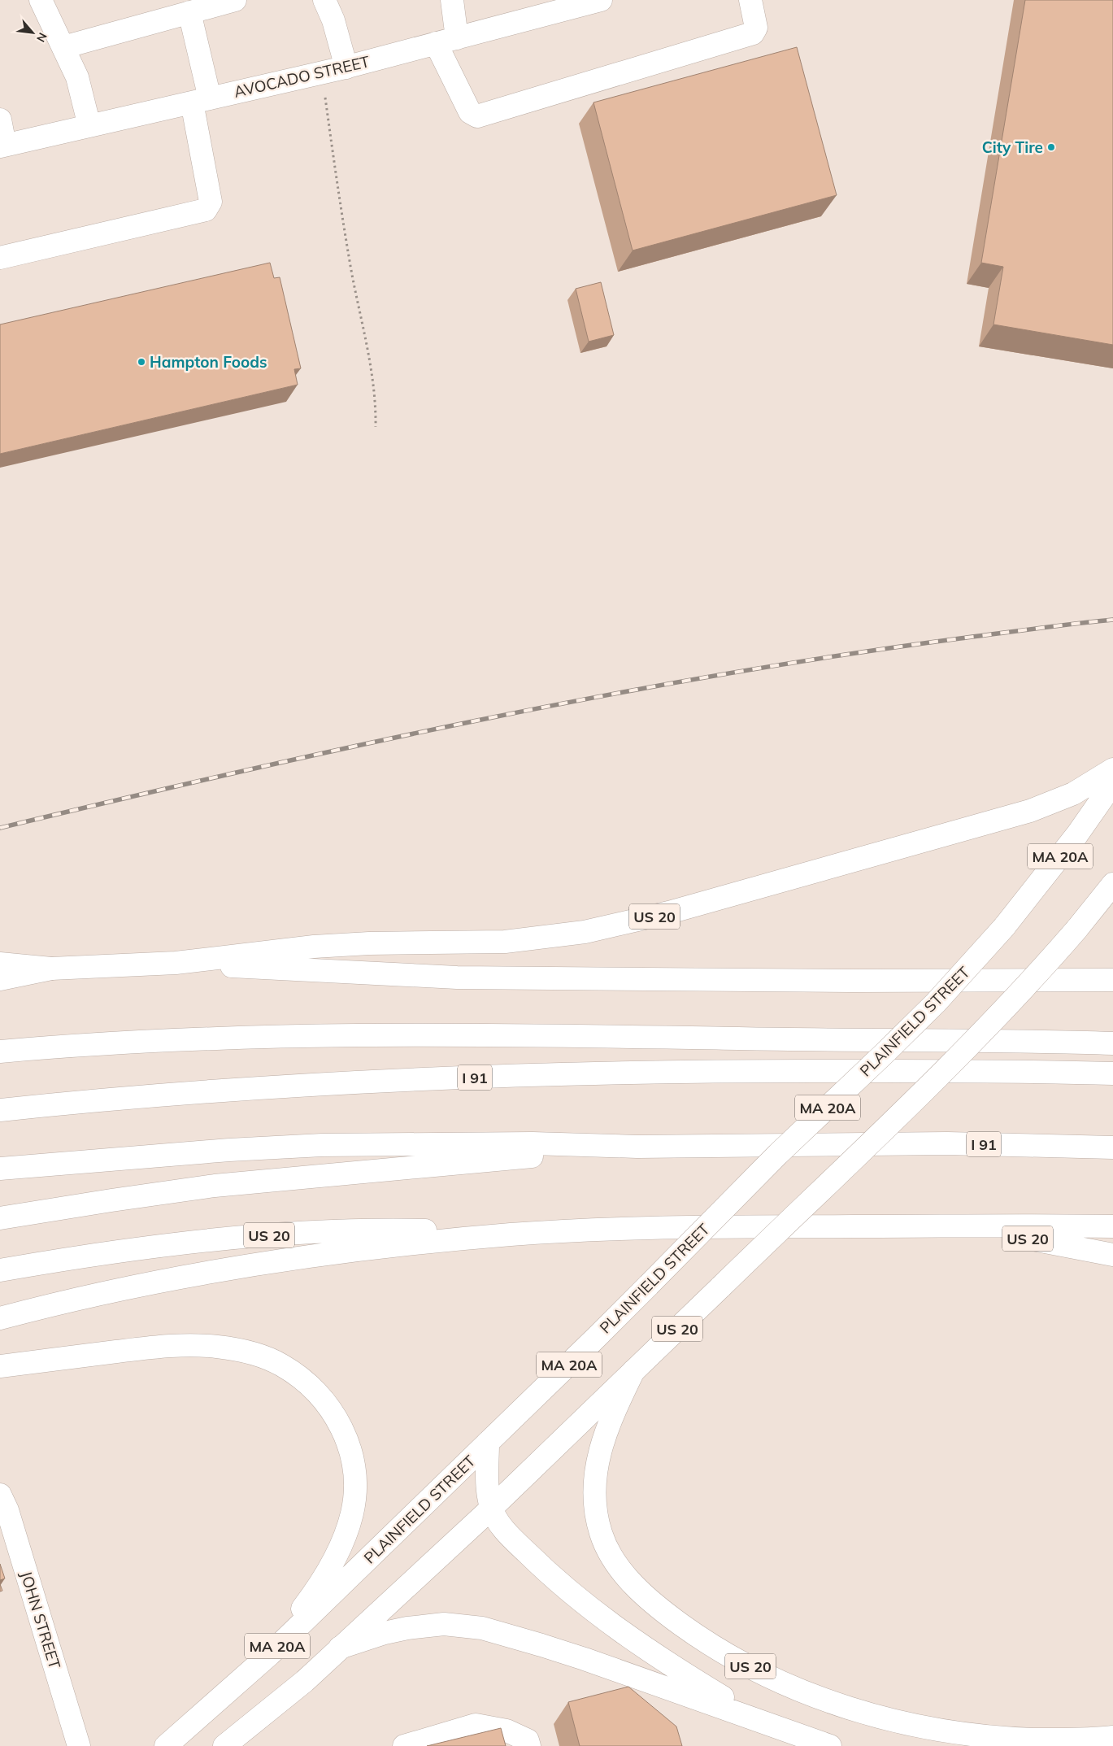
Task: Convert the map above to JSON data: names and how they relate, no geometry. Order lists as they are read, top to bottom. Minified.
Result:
{"streets":{"main road":["AVOCADO STREET","MA 20A","US 20","PLAINFIELD STREET","I 91","JOHN STREET"]},"crossings":[["MA 20A","US 20"]],"places":["City Tire","Hampton Foods"],"north":"bottom right"}
